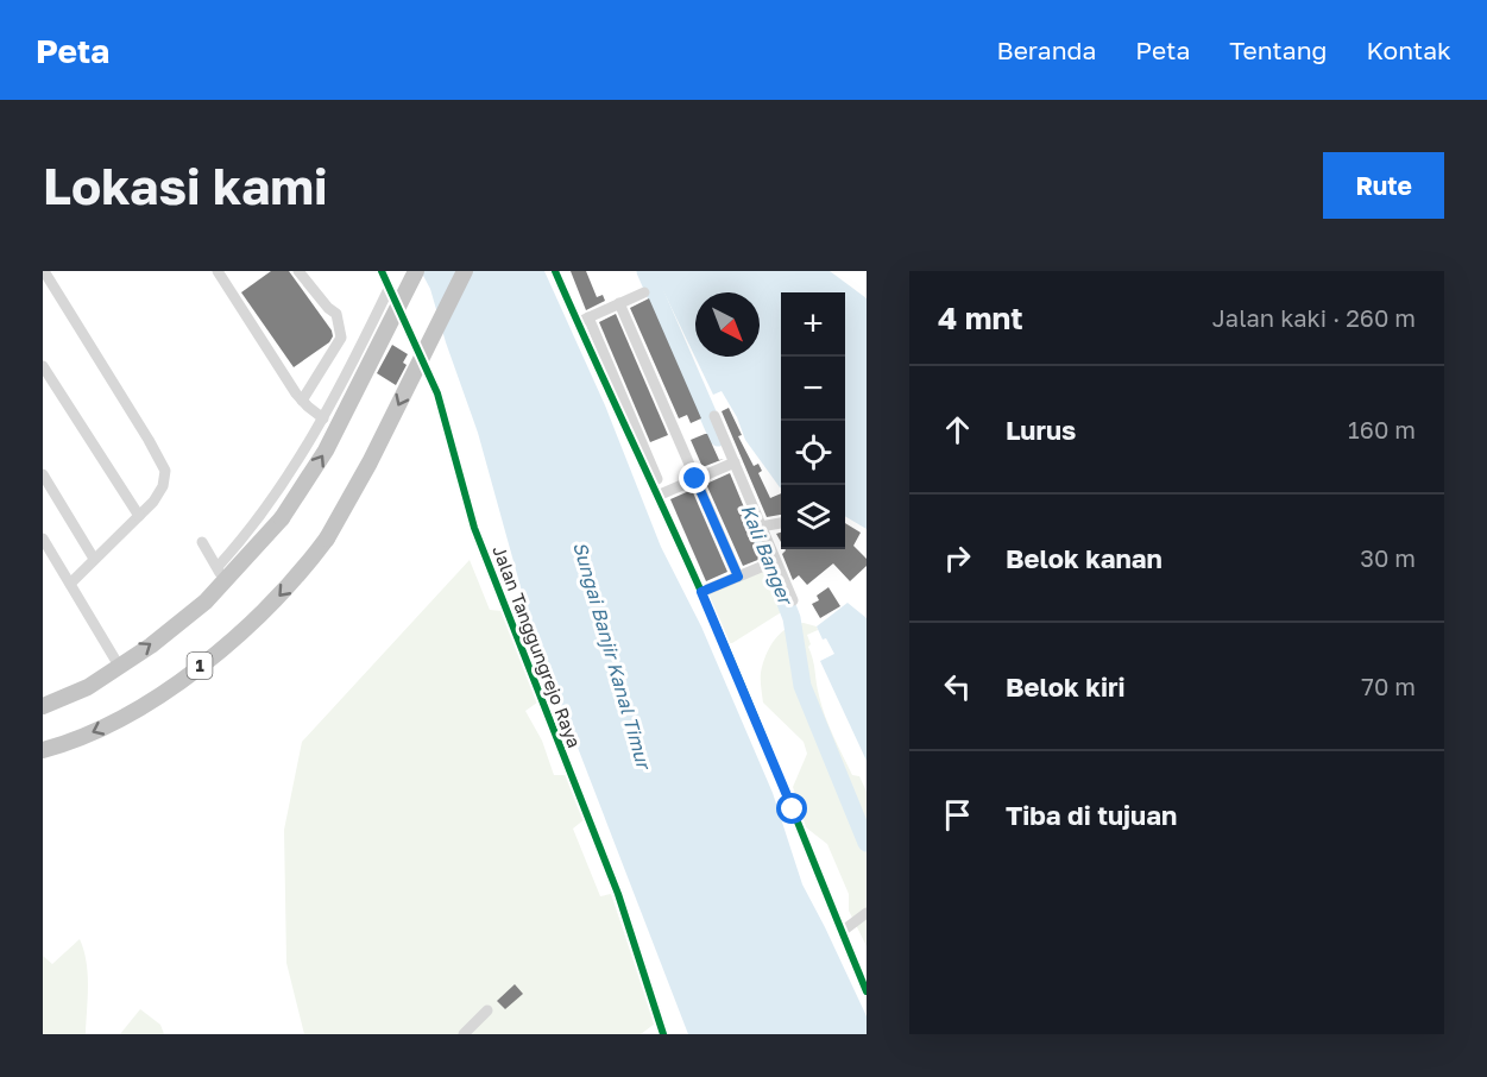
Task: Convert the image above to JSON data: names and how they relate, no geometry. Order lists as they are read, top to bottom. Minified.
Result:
{"streets":{"highway":["1"],"street":["Jalan Tanggungrejo Raya"]},"water":["Kali Banger","Sungai Banjir Kanal Timur"],"north":"bottom right","page":{"header":"Peta","nav":["Beranda","Peta","Tentang","Kontak"],"buttons":"Rute","title":"Lokasi kami","heading":["4 mnt","Jalan kaki · 260 m"],"map_buttons":["+","−"],"list":[["Lurus","160 m"],["Belok kanan","30 m"],["Belok kiri","70 m"],"Tiba di tujuan"]}}
